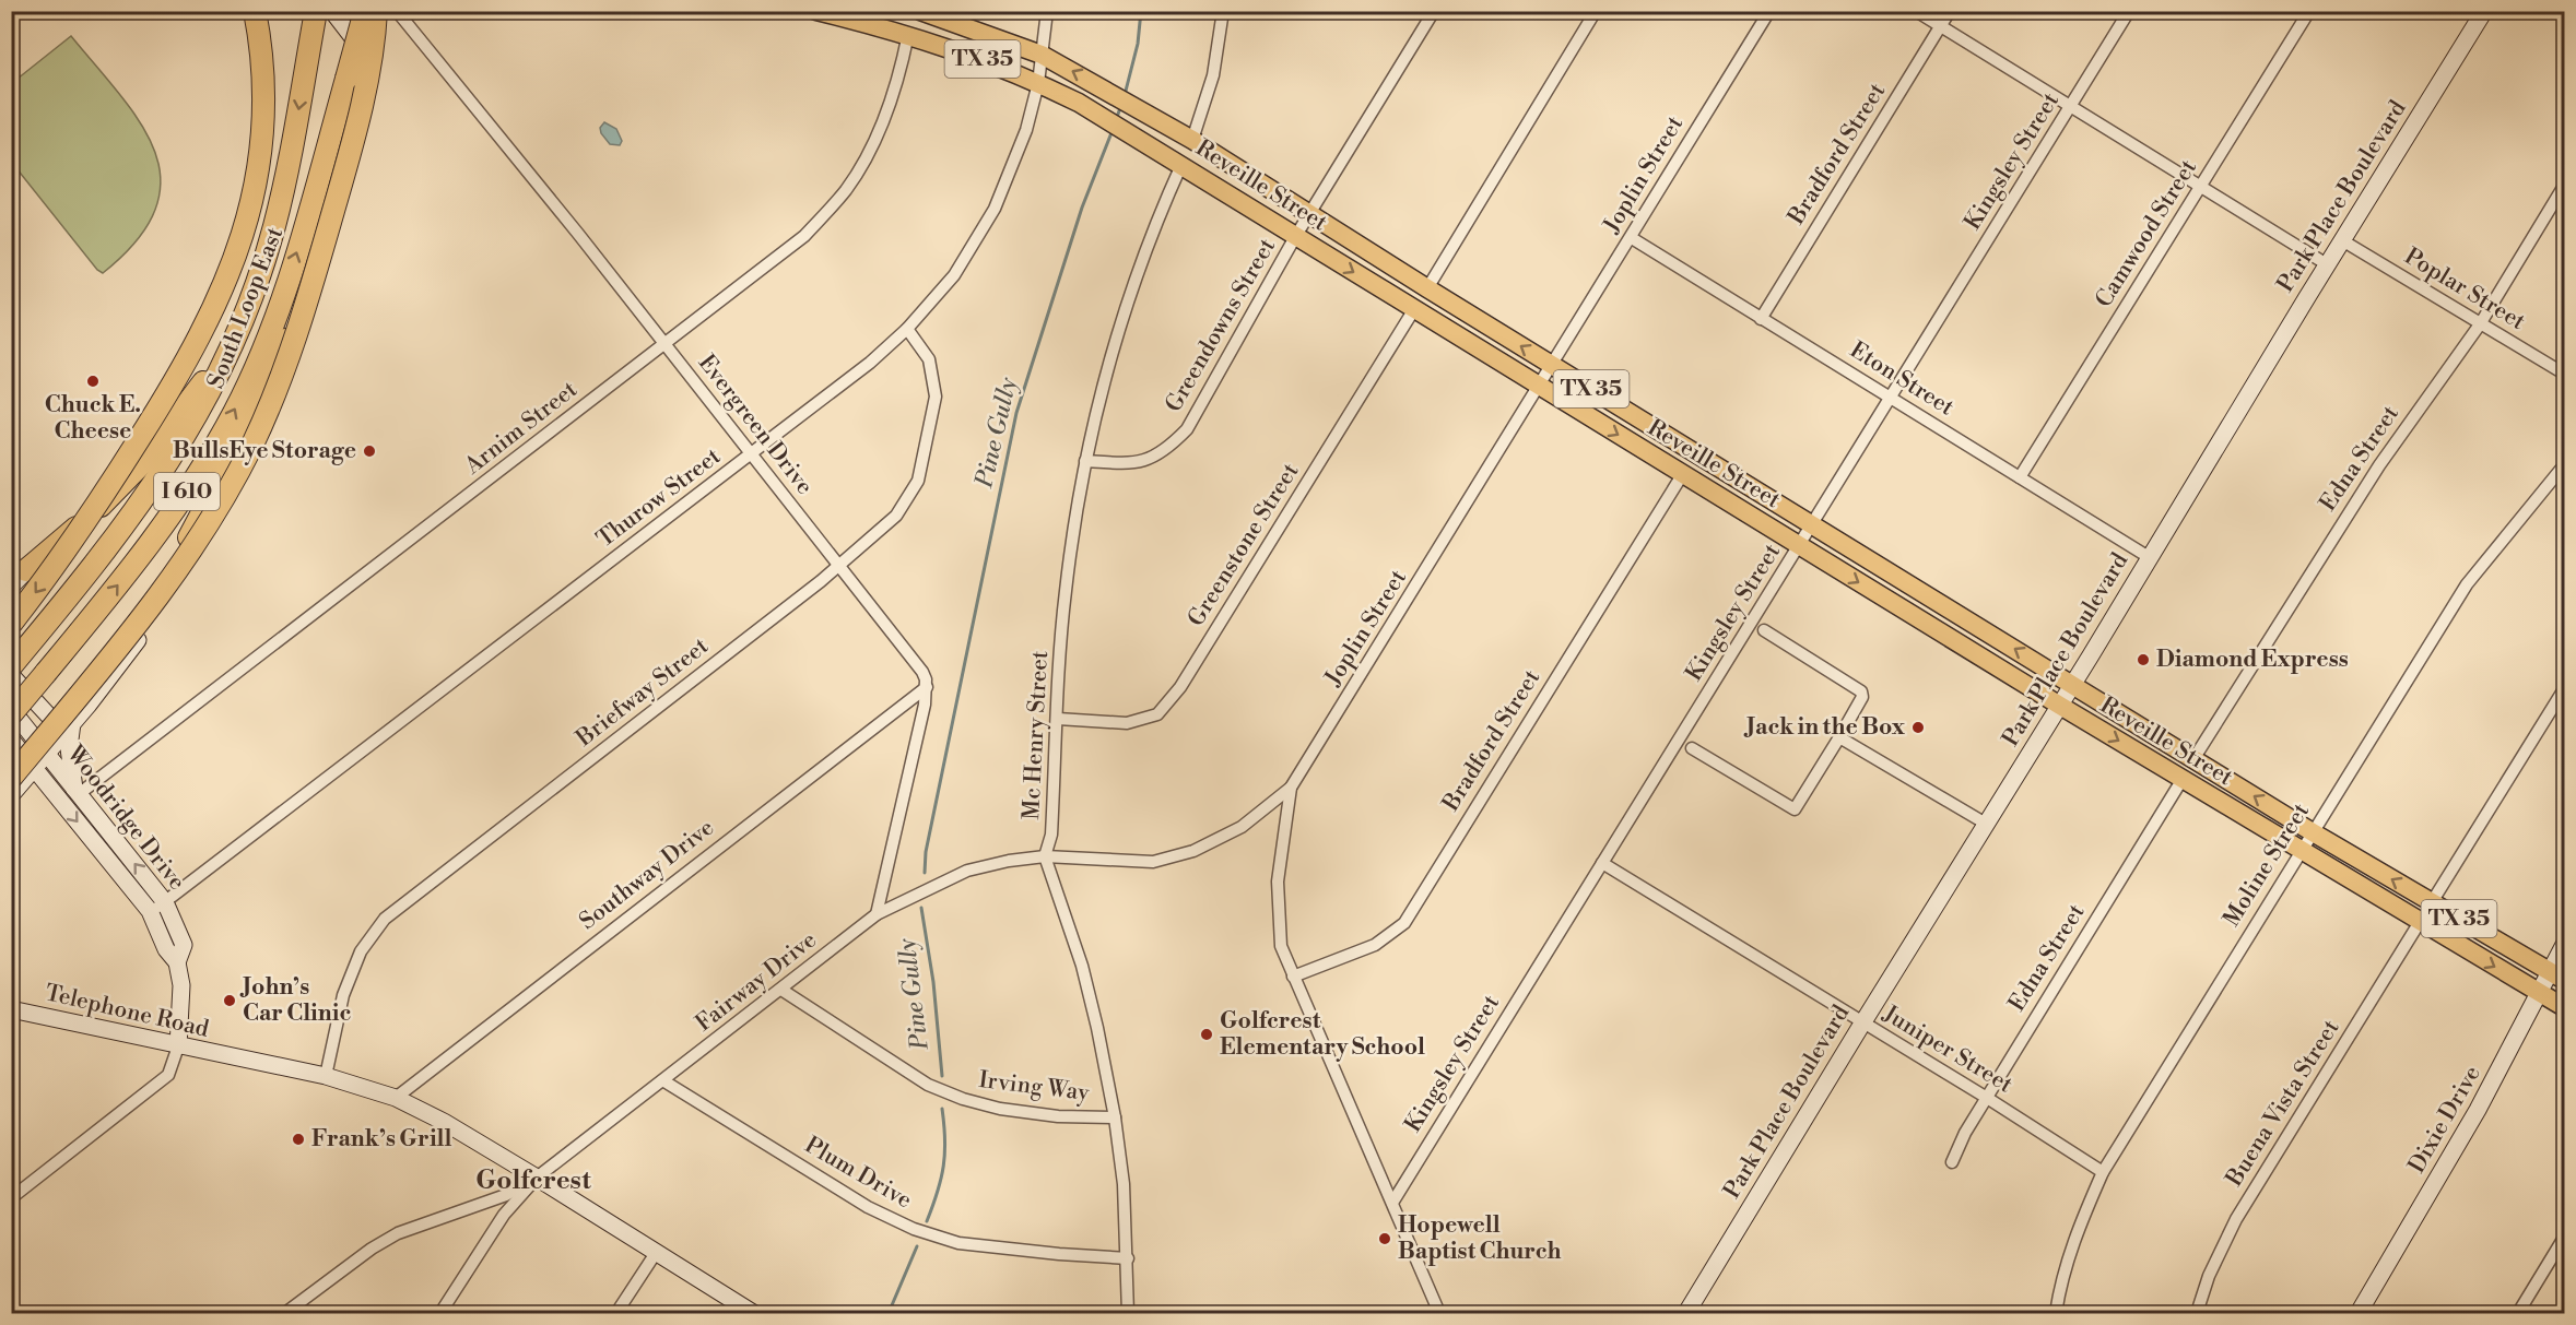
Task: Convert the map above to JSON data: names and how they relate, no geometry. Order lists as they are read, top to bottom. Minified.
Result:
{"streets":{"highway":["South Loop East","I 610"],"main road":["TX 35","Reveille Street","Park Place Boulevard","Woodridge Drive","Telephone Road","Dixie Drive"],"street":["Bradford Street","Kingsley Street","Joplin Street","Camwood Street","Poplar Street","Greendowns Street","Eton Street","Evergreen Drive","Arnim Street","Edna Street","Thurow Street","Greenstone Street","Briefway Street","Mc Henry Street","Moline Street","Southway Drive","Fairway Drive","Juniper Street","Irving Way","Buena Vista Street","Plum Drive"]},"crossings":[["Bradford Street","Joplin Street"],["Bradford Street","Reveille Street"],["Bradford Street","Eton Street"],["Kingsley Street","Joplin Street"],["Kingsley Street","Reveille Street"],["Kingsley Street","Eton Street"],["Kingsley Street","Juniper Street"],["Joplin Street","Reveille Street"],["Joplin Street","Eton Street"],["Joplin Street","Fairway Drive"],["Reveille Street","Park Place Boulevard"],["Reveille Street","Greendowns Street"],["Reveille Street","Arnim Street"],["Reveille Street","Edna Street"],["Reveille Street","Thurow Street"],["Reveille Street","Greenstone Street"],["Reveille Street","Mc Henry Street"],["Reveille Street","Moline Street"],["Reveille Street","Buena Vista Street"],["Reveille Street","Dixie Drive"],["Park Place Boulevard","Poplar Street"],["Park Place Boulevard","Eton Street"],["Park Place Boulevard","Juniper Street"],["Camwood Street","Eton Street"],["Poplar Street","Edna Street"],["Greendowns Street","Mc Henry Street"],["Evergreen Drive","Arnim Street"],["Evergreen Drive","Thurow Street"],["Evergreen Drive","Briefway Street"],["Evergreen Drive","Southway Drive"],["Arnim Street","Woodridge Drive"],["Edna Street","Juniper Street"],["Thurow Street","Briefway Street"],["Thurow Street","Woodridge Drive"],["Greenstone Street","Mc Henry Street"],["Briefway Street","Telephone Road"],["Mc Henry Street","Fairway Drive"],["Woodridge Drive","Telephone Road"],["Moline Street","Juniper Street"],["Southway Drive","Telephone Road"],["Fairway Drive","Telephone Road"],["Fairway Drive","Irving Way"],["Fairway Drive","Plum Drive"]],"districts":["Golfcrest"],"water":["Pine Gully"],"places":["Chuck E. Cheese","BullsEye Storage","Diamond Express","Jack in the Box","John’s Car Clinic","Golfcrest Elementary School","Frank’s Grill","Hopewell Baptist Church"]}
